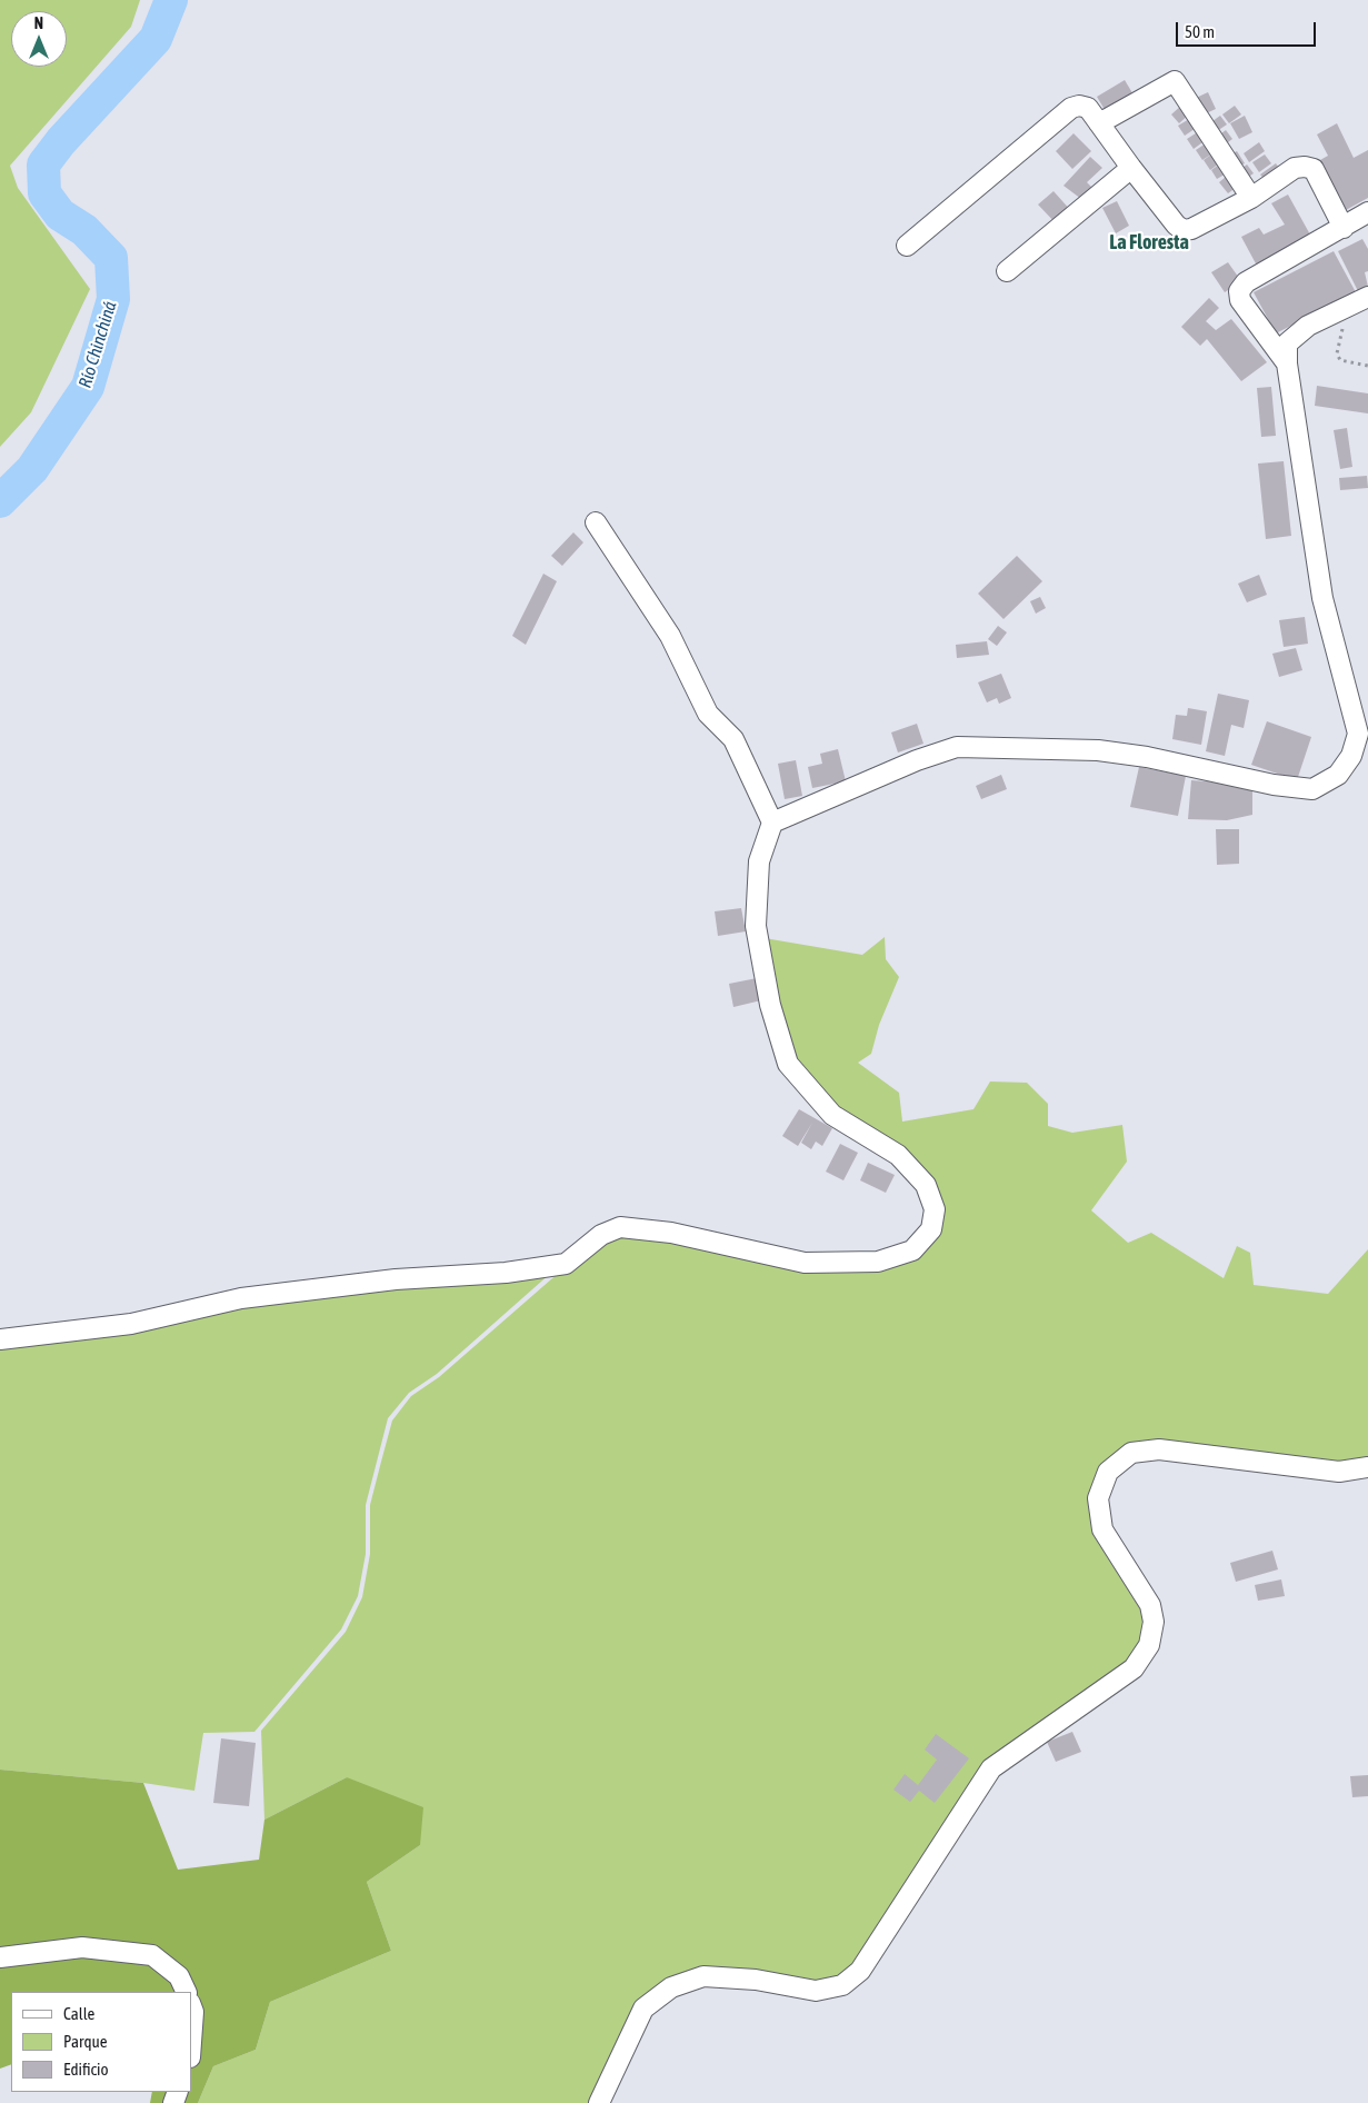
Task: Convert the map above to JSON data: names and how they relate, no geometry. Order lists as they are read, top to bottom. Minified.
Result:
{"districts":["La Floresta"],"water":["Río Chinchiná"],"legend":["Calle","Parque","Edificio"],"scale_bar":"50 m","north":"top"}
